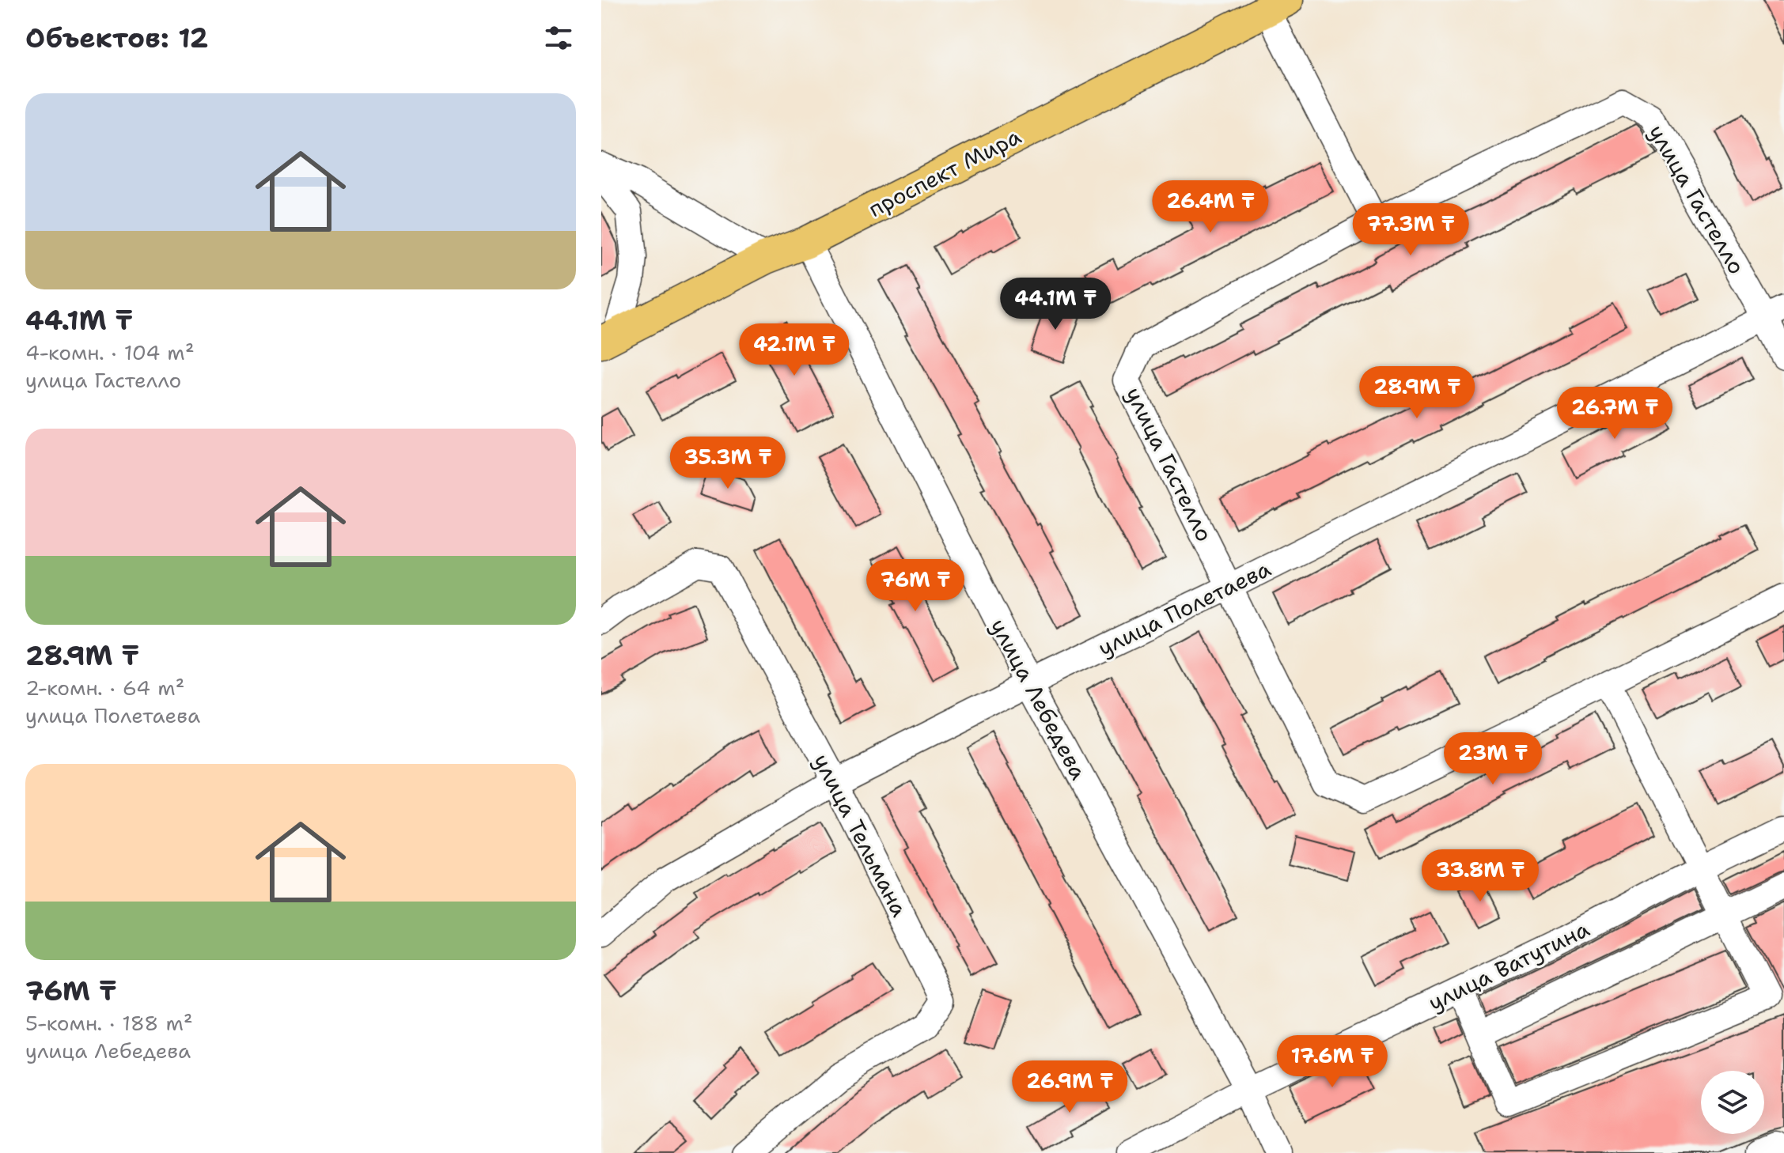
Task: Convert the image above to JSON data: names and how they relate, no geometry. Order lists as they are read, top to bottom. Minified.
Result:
{"streets":{"main road":["проспект Мира"],"street":["улица Гастелло","улица Полетаева","улица Лебедева","улица Тельмана","улица Ватутина"]},"crossings":[["проспект Мира","улица Лебедева"],["улица Гастелло","улица Полетаева"],["улица Полетаева","улица Лебедева"],["улица Полетаева","улица Тельмана"],["улица Лебедева","улица Ватутина"]],"page":{"heading":"Объектов: 12","list":[{"name":"44.1M ₸","note":"4-комн. · 104 m² · улица Гастелло"},{"name":"28.9M ₸","note":"2-комн. · 64 m² · улица Полетаева"},{"name":"76M ₸","note":"5-комн. · 188 m² · улица Лебедева"}],"price":["26.4M ₸","77.3M ₸","44.1M ₸","42.1M ₸","28.9M ₸","26.7M ₸","35.3M ₸","76M ₸","23M ₸","33.8M ₸","17.6M ₸","26.9M ₸"]}}
